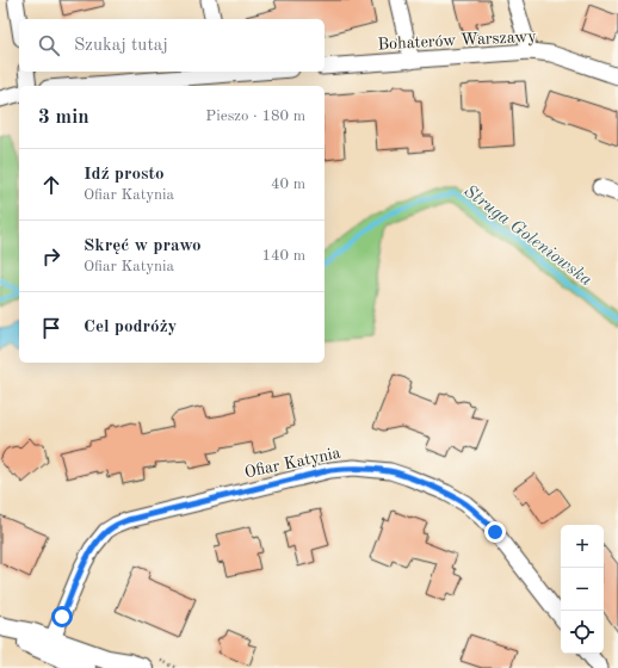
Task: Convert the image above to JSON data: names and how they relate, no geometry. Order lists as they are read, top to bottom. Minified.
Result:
{"streets":{"street":["Bohaterów Warszawy","Ofiar Katynia"]},"water":["Struga Goleniowska"],"page":{"search":"Szukaj tutaj","heading":["3 min","Pieszo · 180 m"],"list":[["Idź prosto","Ofiar Katynia","40 m"],["Skręć w prawo","Ofiar Katynia","140 m"],"Cel podróży"],"map_buttons":["+","−"]}}
